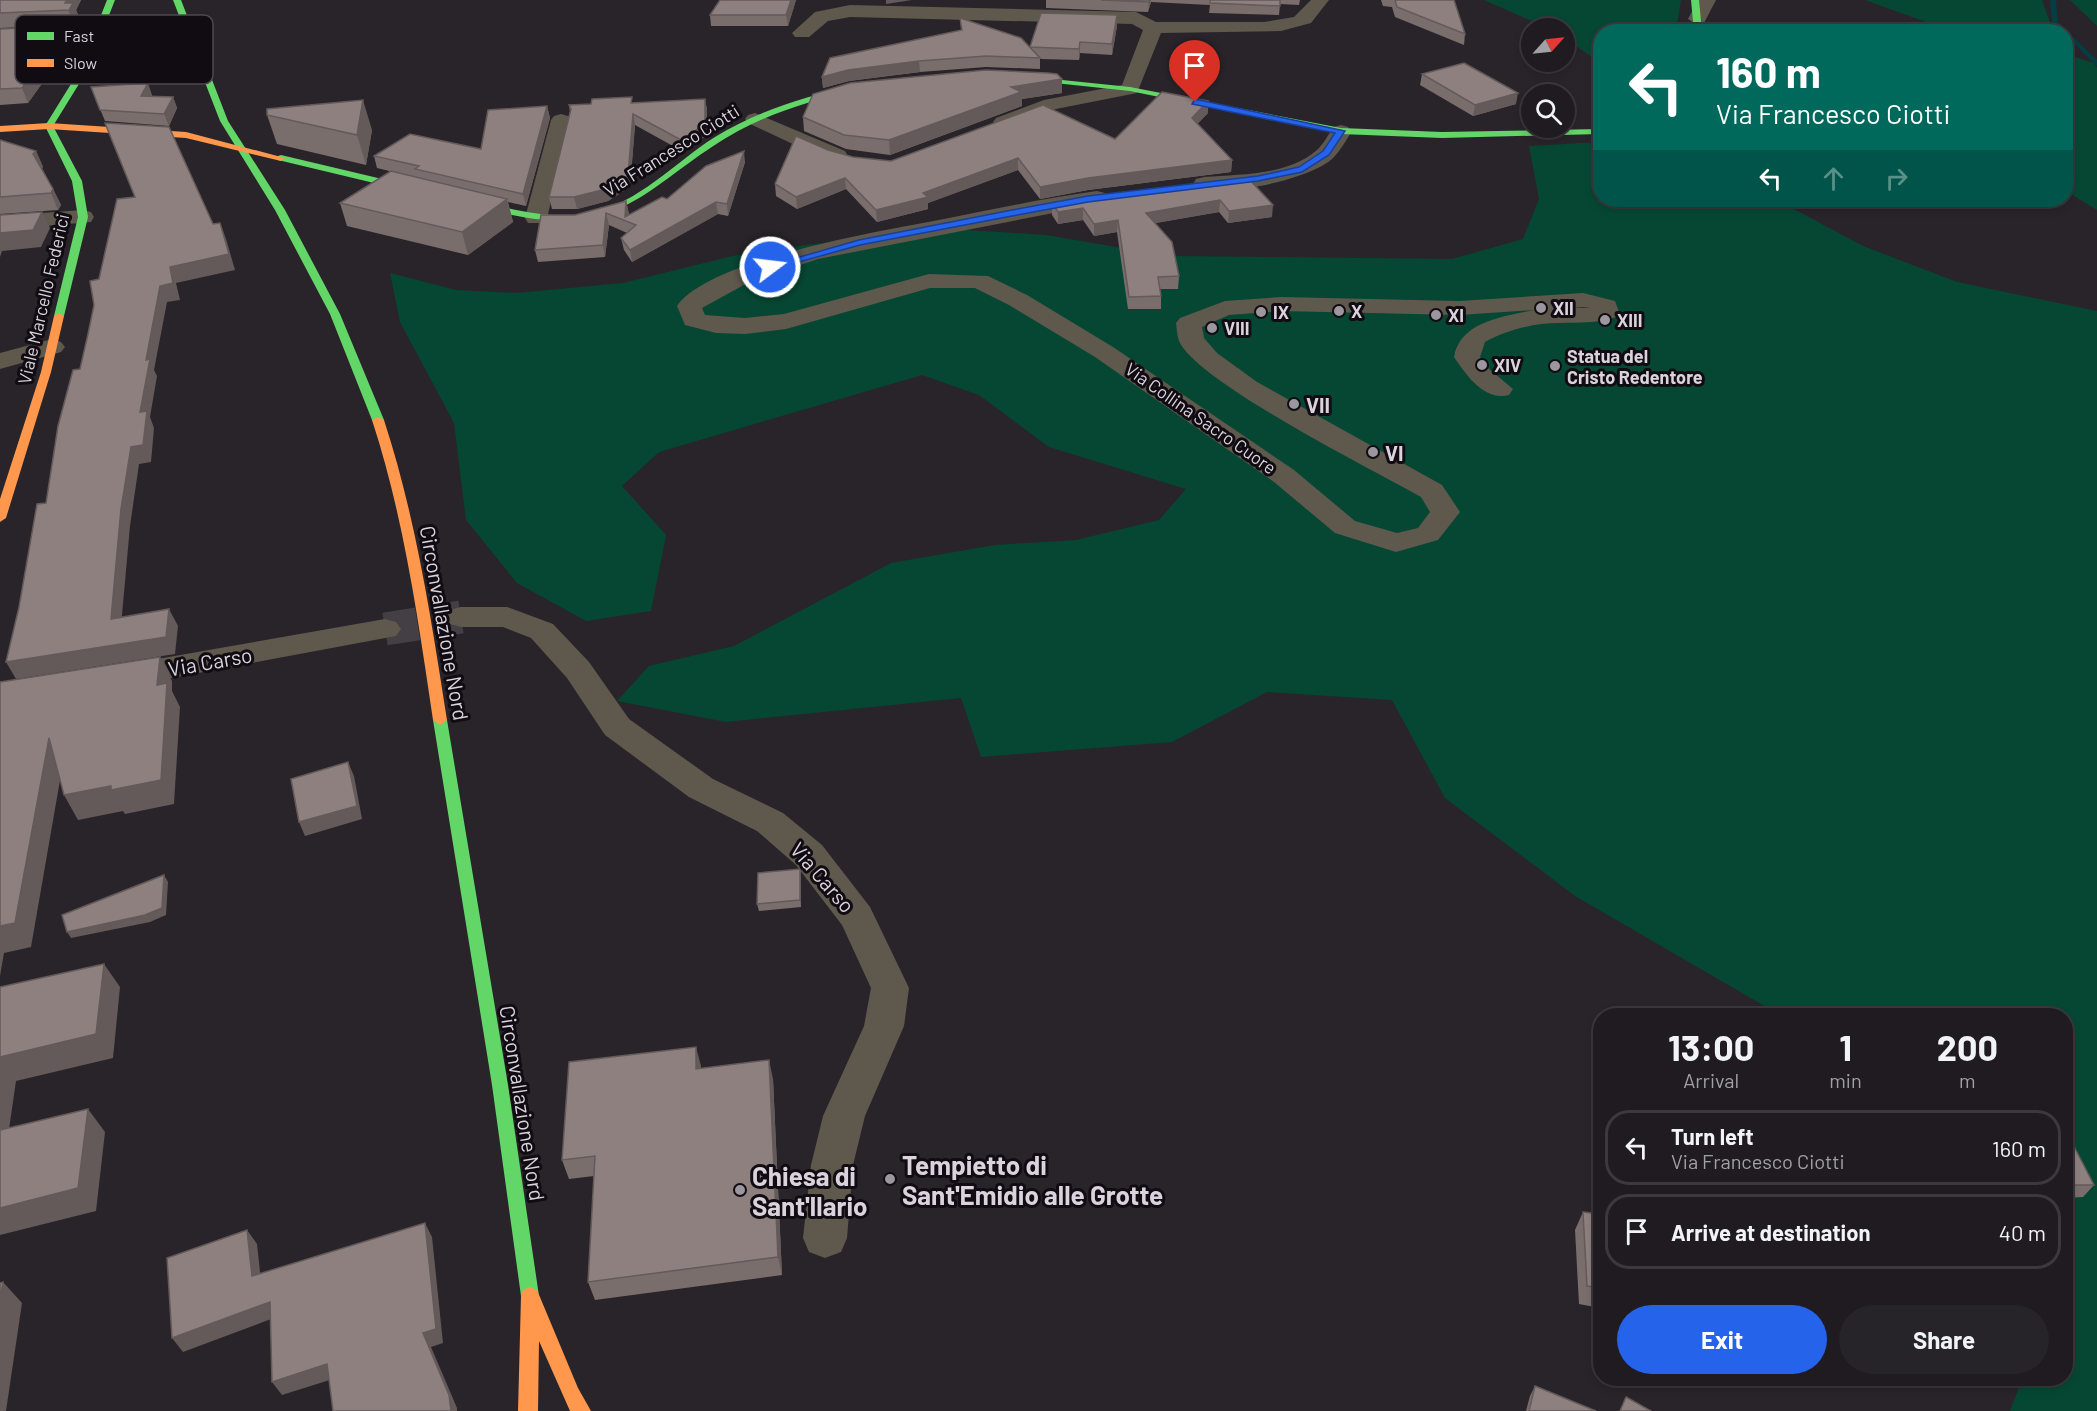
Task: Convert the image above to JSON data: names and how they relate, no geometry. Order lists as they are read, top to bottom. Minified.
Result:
{"streets":{"street":["Via Francesco Ciotti","Viale Marcello Federici","Via Collina Sacro Cuore","Circonvallazione Nord","Via Carso"]},"places":["XII","X","IX","XI","XIII","VIII","XIV","Statua del Cristo Redentore","VII","VI","Tempietto di Sant'Emidio alle Grotte","Chiesa di Sant'Ilario"],"legend":["Fast","Slow"],"north":"top right","page":{"turn":["160 m","Via Francesco Ciotti"],"eta":["13:00","Arrival","1","min","200","m"],"list":[{"name":"Turn left","note":"Via Francesco Ciotti","value":"160 m"},{"name":"Arrive at destination","value":"40 m"}],"buttons":["Exit","Share"]}}
